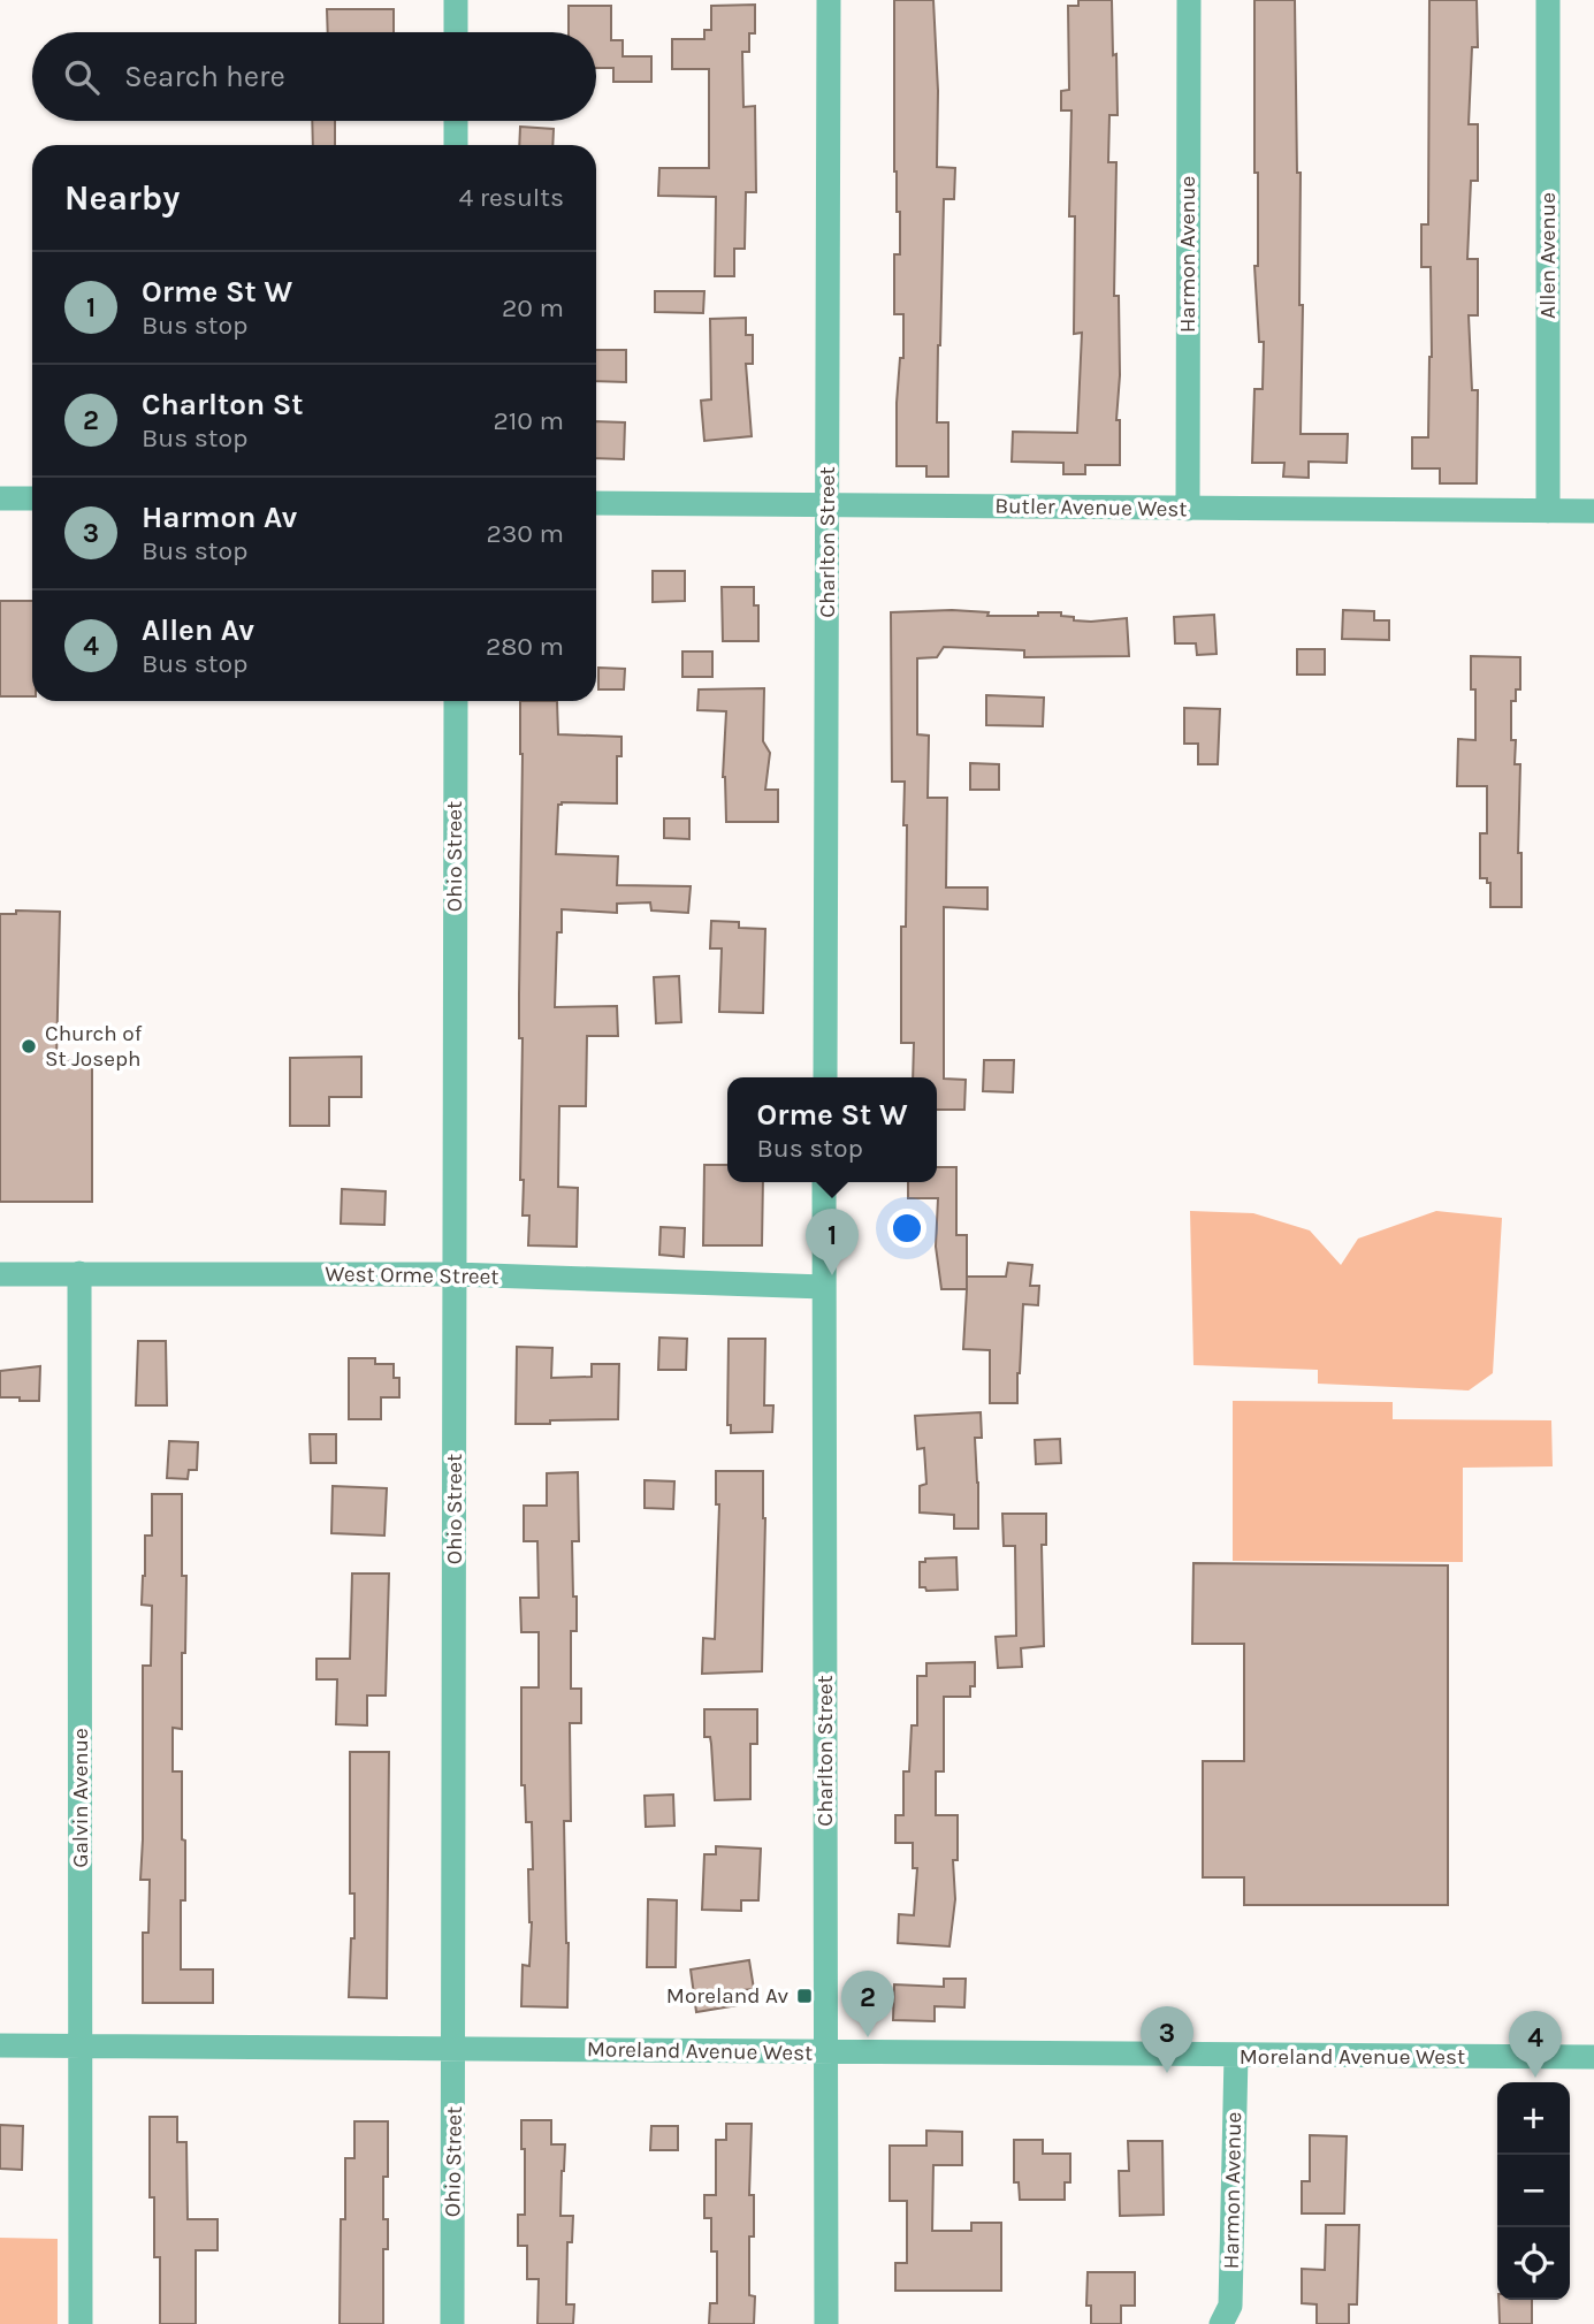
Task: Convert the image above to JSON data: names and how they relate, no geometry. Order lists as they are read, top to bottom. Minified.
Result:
{"streets":{"street":["Harmon Avenue","Allen Avenue","Butler Avenue West","Charlton Street","Ohio Street","West Orme Street","Galvin Avenue","Moreland Avenue West"]},"crossings":[["Harmon Avenue","Butler Avenue West"],["Harmon Avenue","Moreland Avenue West"],["Allen Avenue","Butler Avenue West"],["Butler Avenue West","Charlton Street"],["Charlton Street","West Orme Street"],["Charlton Street","Moreland Avenue West"],["Ohio Street","West Orme Street"],["Ohio Street","Moreland Avenue West"],["West Orme Street","Galvin Avenue"],["Galvin Avenue","Moreland Avenue West"]],"places":{"other":["Church of St Joseph"],"transit":["Moreland Av"]},"page":{"search":"Search here","heading":["Nearby","4 results"],"list":[{"mark":"1","name":"Orme St W","note":"Bus stop","value":"20 m"},{"mark":"2","name":"Charlton St","note":"Bus stop","value":"210 m"},{"mark":"3","name":"Harmon Av","note":"Bus stop","value":"230 m"},{"mark":"4","name":"Allen Av","note":"Bus stop","value":"280 m"}],"popup":["Orme St W","Bus stop"],"pins":["1","2","3","4"],"map_buttons":["+","−"]}}
